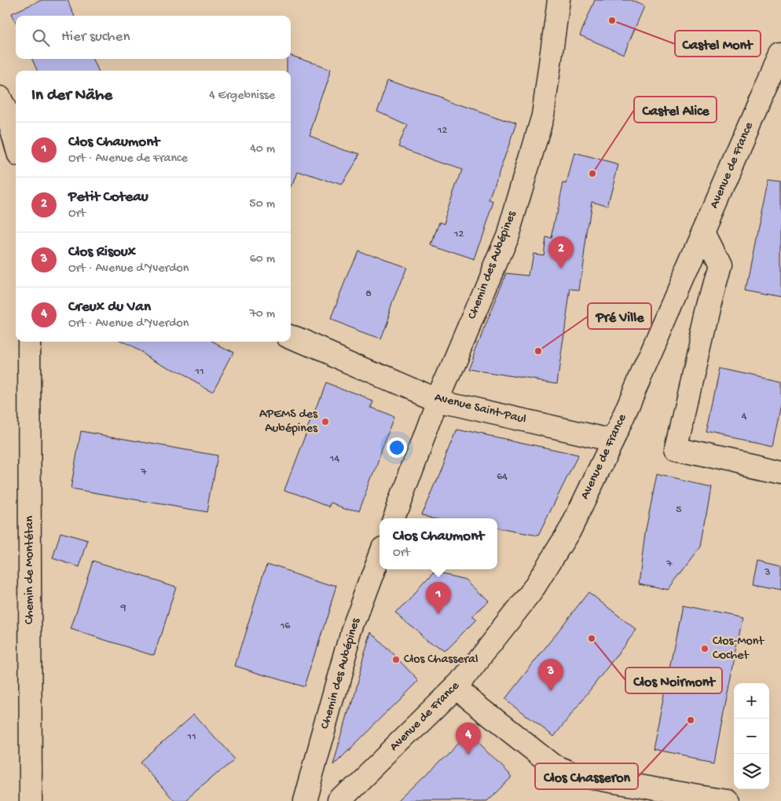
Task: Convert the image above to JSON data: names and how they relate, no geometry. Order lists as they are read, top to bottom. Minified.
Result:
{"streets":{"street":["Avenue de France","Chemin des Aubépines","Avenue Saint-Paul","Chemin de Montétan"]},"crossings":[["Avenue de France","Avenue Saint-Paul"],["Chemin des Aubépines","Avenue Saint-Paul"]],"places":["Castel Mont","Castel Alice","Pré Ville","APEMS des Aubépines","Clos Noirmont","Clos-Mont Cochet","Clos Chasseral","Clos Chasseron"],"house_numbers":["12","12","8","11","4","14","7","64","5","7","3","9","16","11"],"page":{"search":"Hier suchen","heading":["In der Nähe","4 Ergebnisse"],"list":[{"mark":"1","name":"Clos Chaumont","note":"Ort · Avenue de France","value":"40 m"},{"mark":"2","name":"Petit Coteau","note":"Ort","value":"50 m"},{"mark":"3","name":"Clos Risoux","note":"Ort · Avenue d'Yverdon","value":"60 m"},{"mark":"4","name":"Creux du Van","note":"Ort · Avenue d'Yverdon","value":"70 m"}],"pins":["2","1","3","4"],"popup":["Clos Chaumont","Ort"],"map_buttons":["+","−"]}}
